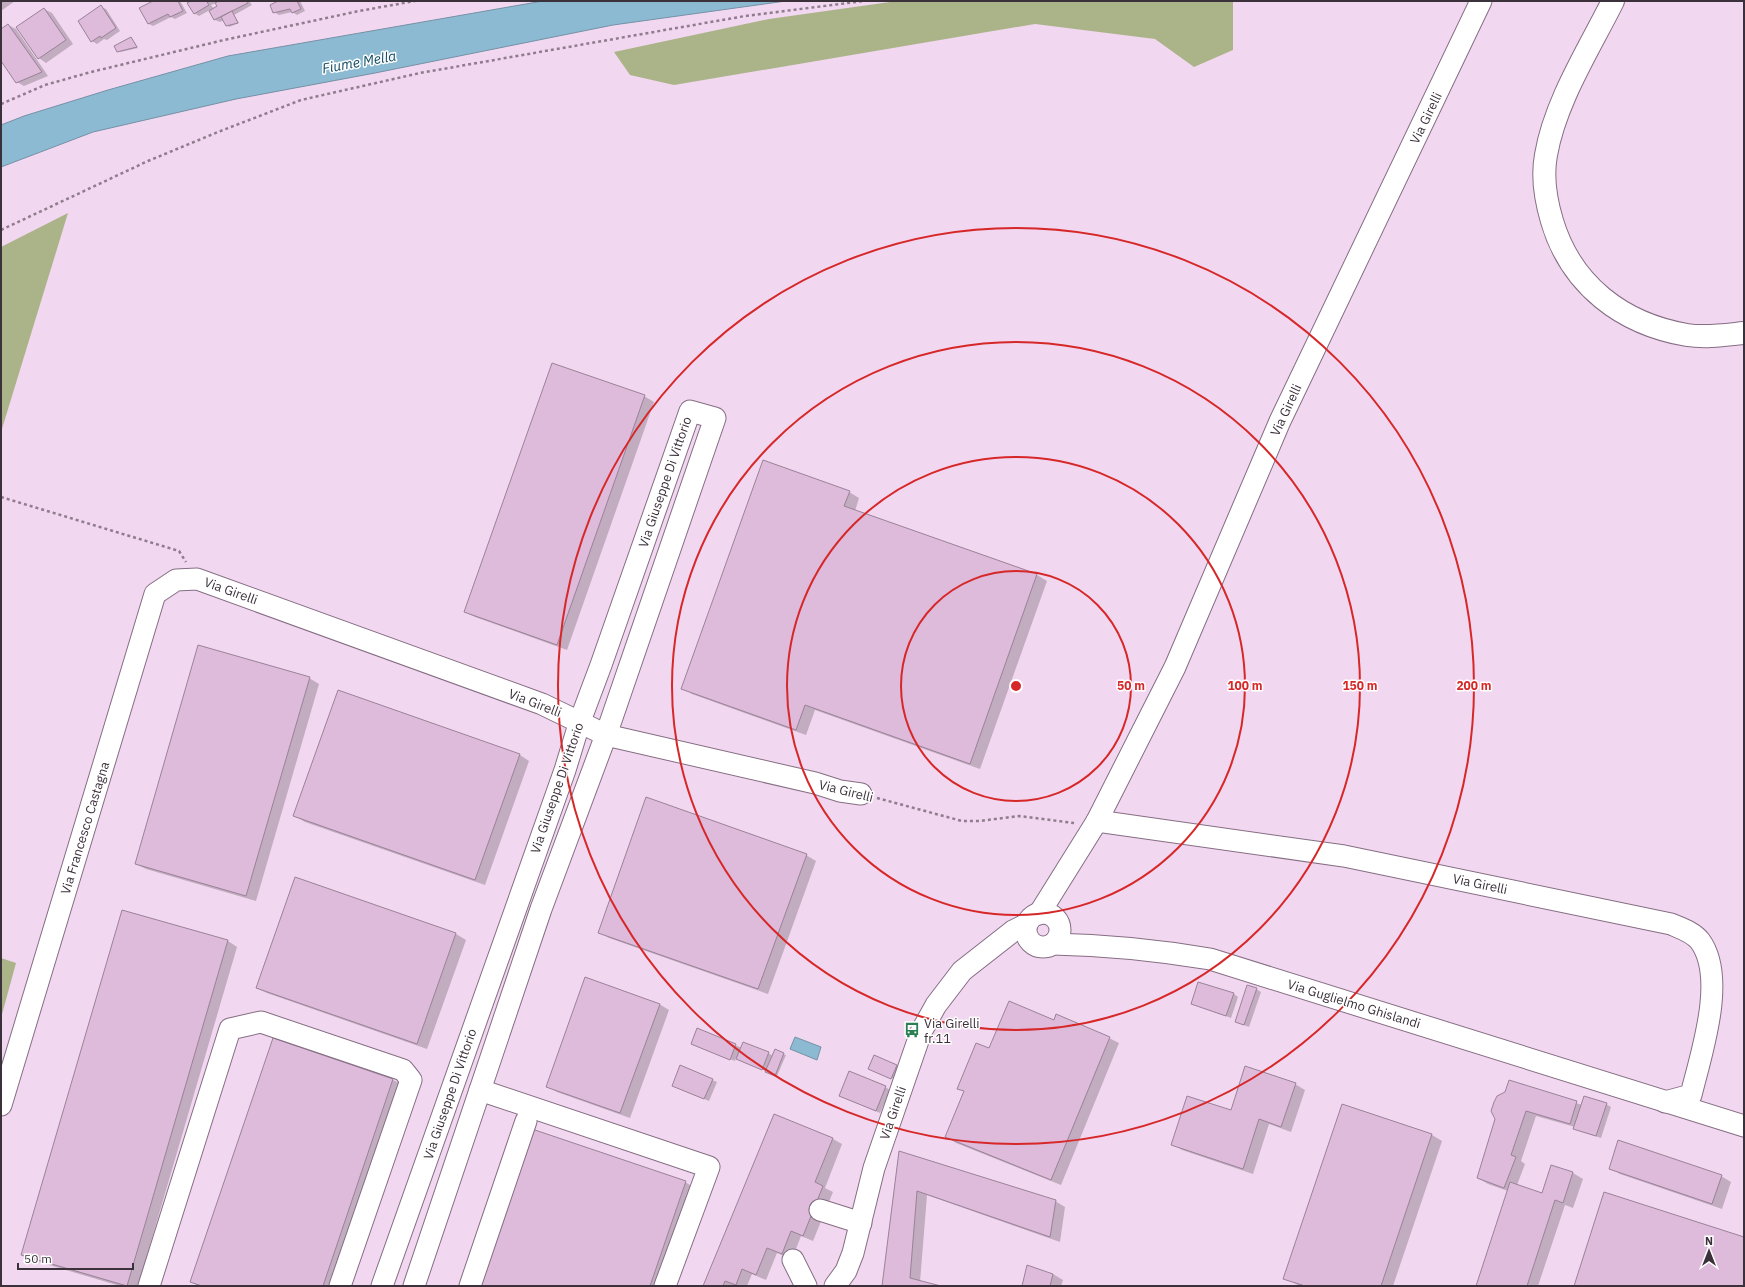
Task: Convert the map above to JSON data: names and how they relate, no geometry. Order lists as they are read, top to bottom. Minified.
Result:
{"streets":{"street":["Via Girelli","Via Giuseppe Di Vittorio","Via Francesco Castagna","Via Guglielmo Ghislandi"]},"crossings":[["Via Girelli","Via Giuseppe Di Vittorio"],["Via Girelli","Via Francesco Castagna"],["Via Girelli","Via Guglielmo Ghislandi"]],"water":["Fiume Mella"],"places":{"bus stop":["Via Girelli fr.11"]},"scale_bar":"50 m","north":"top","rings":["50 m","100 m","150 m","200 m"]}
